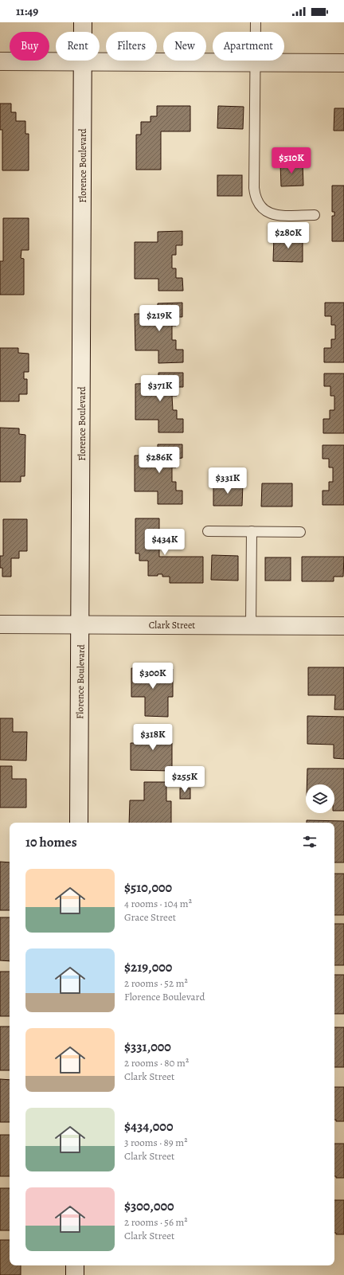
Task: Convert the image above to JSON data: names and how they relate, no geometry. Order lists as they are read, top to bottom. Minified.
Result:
{"streets":{"street":["Florence Boulevard","Clark Street"]},"crossings":[["Florence Boulevard","Clark Street"]],"page":{"status":"11:49","chip":["Buy","Rent","Filters","New","Apartment"],"price":["$510K","$280K","$219K","$371K","$286K","$331K","$434K","$300K","$318K","$255K"],"heading":"10 homes","list":[{"name":"$510,000","note":"4 rooms · 104 m² · Grace Street"},{"name":"$219,000","note":"2 rooms · 52 m² · Florence Boulevard"},{"name":"$331,000","note":"2 rooms · 80 m² · Clark Street"},{"name":"$434,000","note":"3 rooms · 89 m² · Clark Street"},{"name":"$300,000","note":"2 rooms · 56 m² · Clark Street"}]}}
